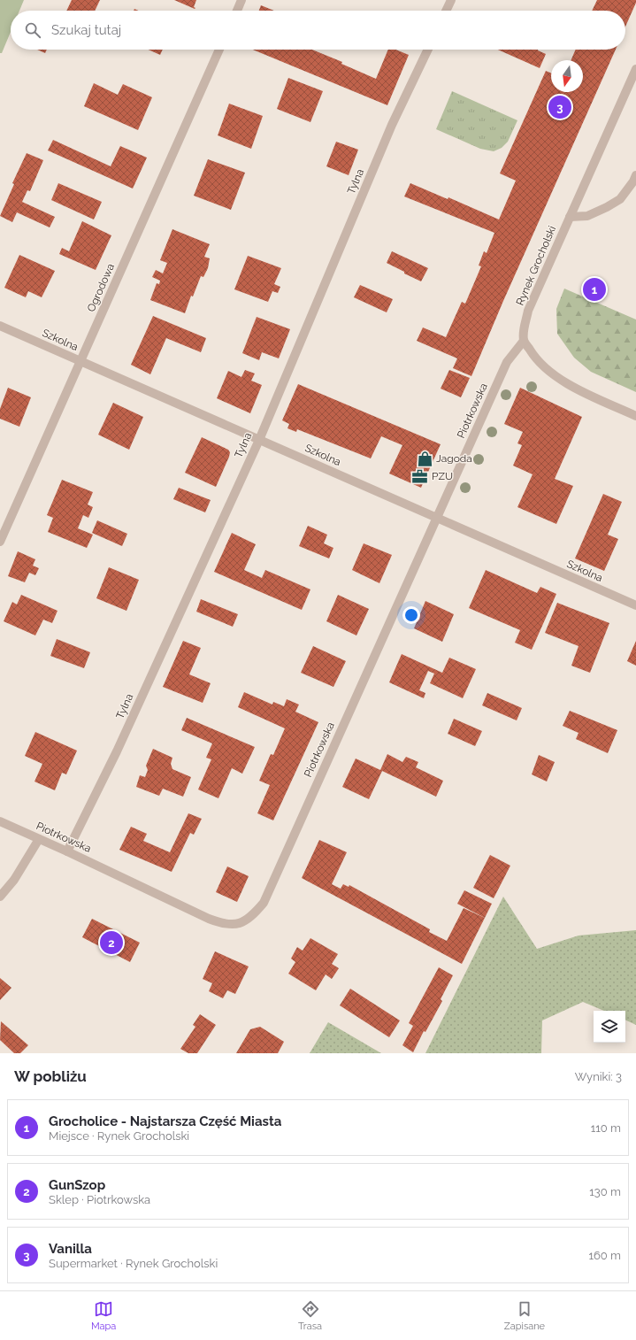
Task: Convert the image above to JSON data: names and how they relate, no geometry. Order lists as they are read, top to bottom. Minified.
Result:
{"streets":{"street":["Tylna","Rynek Grocholski","Ogrodowa","Szkolna","Piotrkowska"]},"crossings":[["Tylna","Szkolna"],["Tylna","Piotrkowska"],["Rynek Grocholski","Piotrkowska"],["Ogrodowa","Szkolna"],["Szkolna","Piotrkowska"]],"places":{"shop":["Jagoda"],"office":["PZU"]},"north":"bottom","page":{"search":"Szukaj tutaj","pins":["3","1","2"],"heading":["W pobliżu","Wyniki: 3"],"list":[{"mark":"1","name":"Grocholice - Najstarsza Część Miasta","note":"Miejsce · Rynek Grocholski","value":"110 m"},{"mark":"2","name":"GunSzop","note":"Sklep · Piotrkowska","value":"130 m"},{"mark":"3","name":"Vanilla","note":"Supermarket · Rynek Grocholski","value":"160 m"}],"nav":["Mapa","Trasa","Zapisane"]}}
